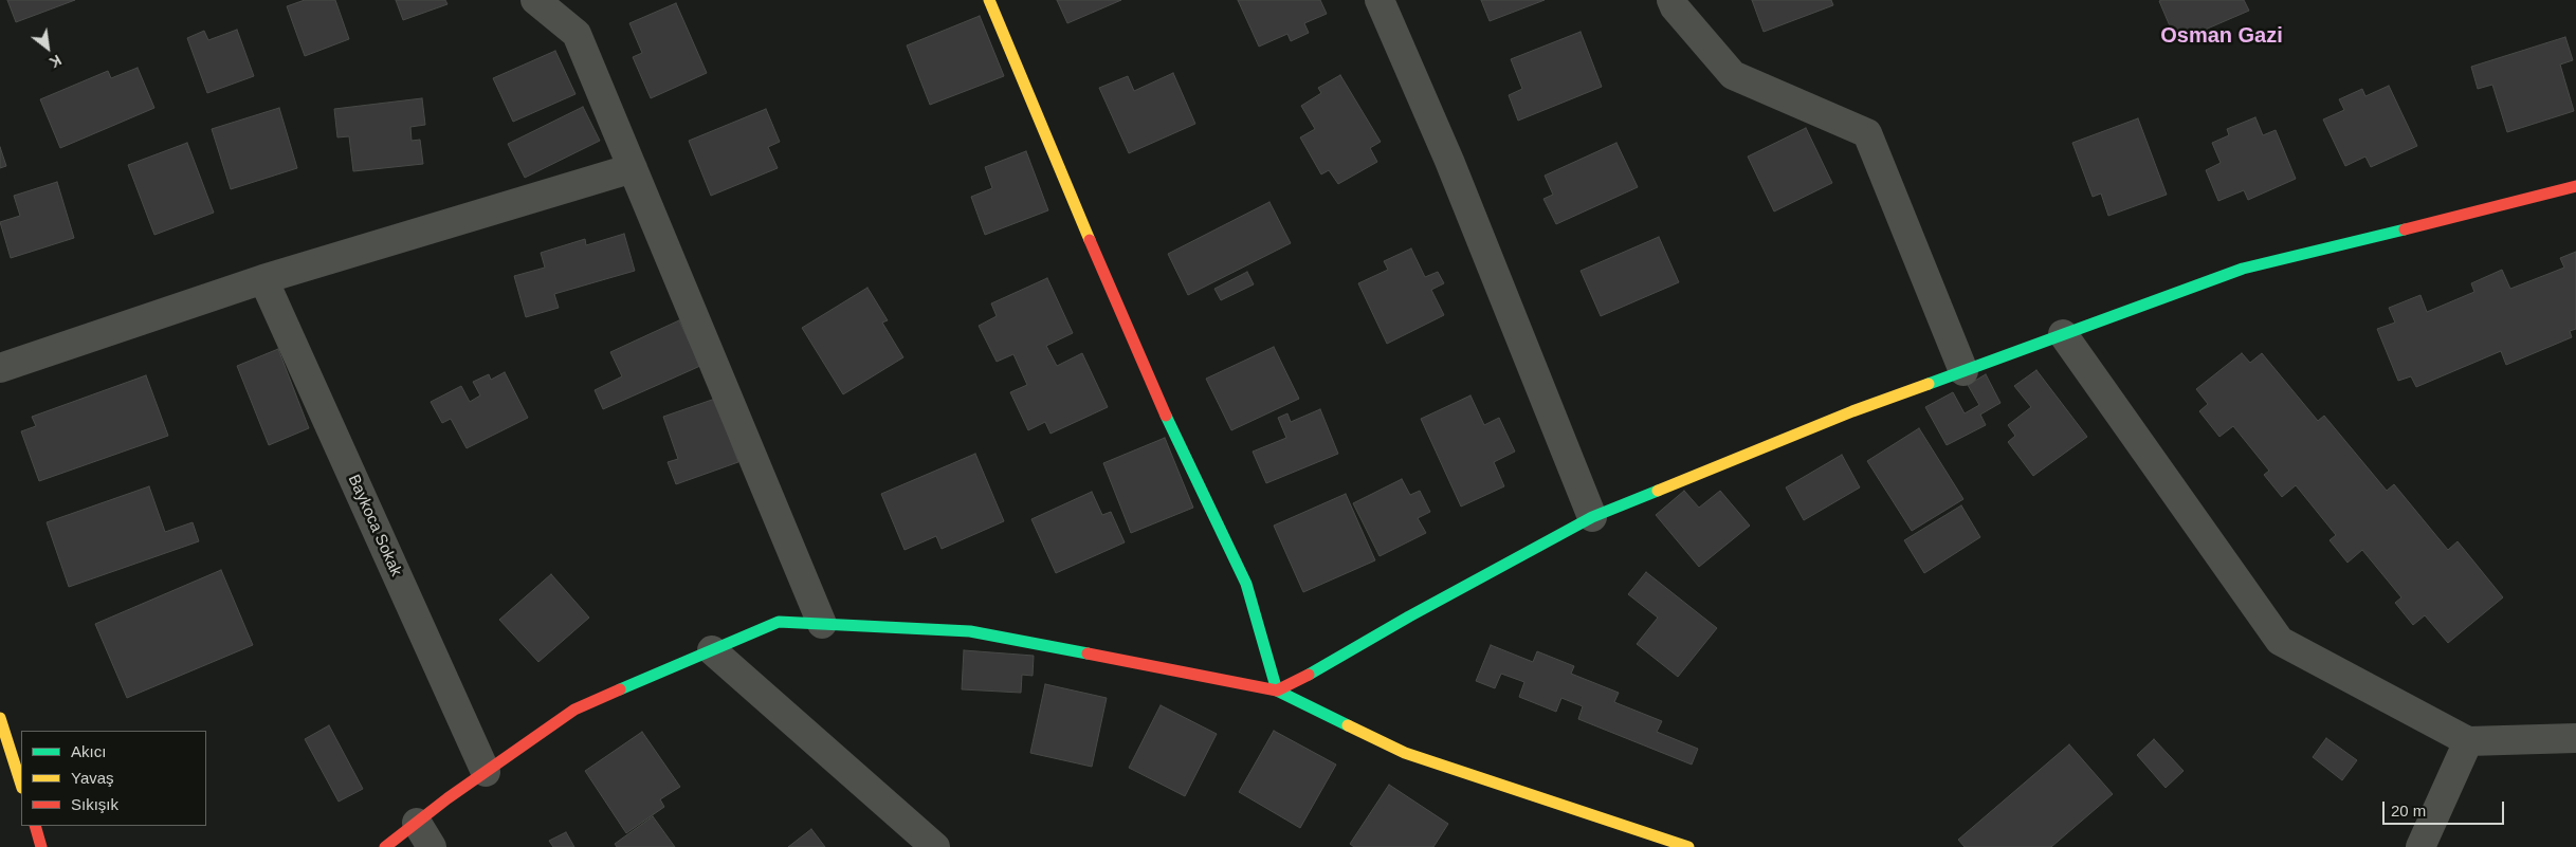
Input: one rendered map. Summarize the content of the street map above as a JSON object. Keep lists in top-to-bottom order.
{
  "streets": {
    "street": ["Baykoca Sokak"]
  },
  "districts": ["Osman Gazi"],
  "legend": ["Akıcı", "Yavaş", "Sıkışık"],
  "scale_bar": "20 m",
  "north": "bottom right"
}
